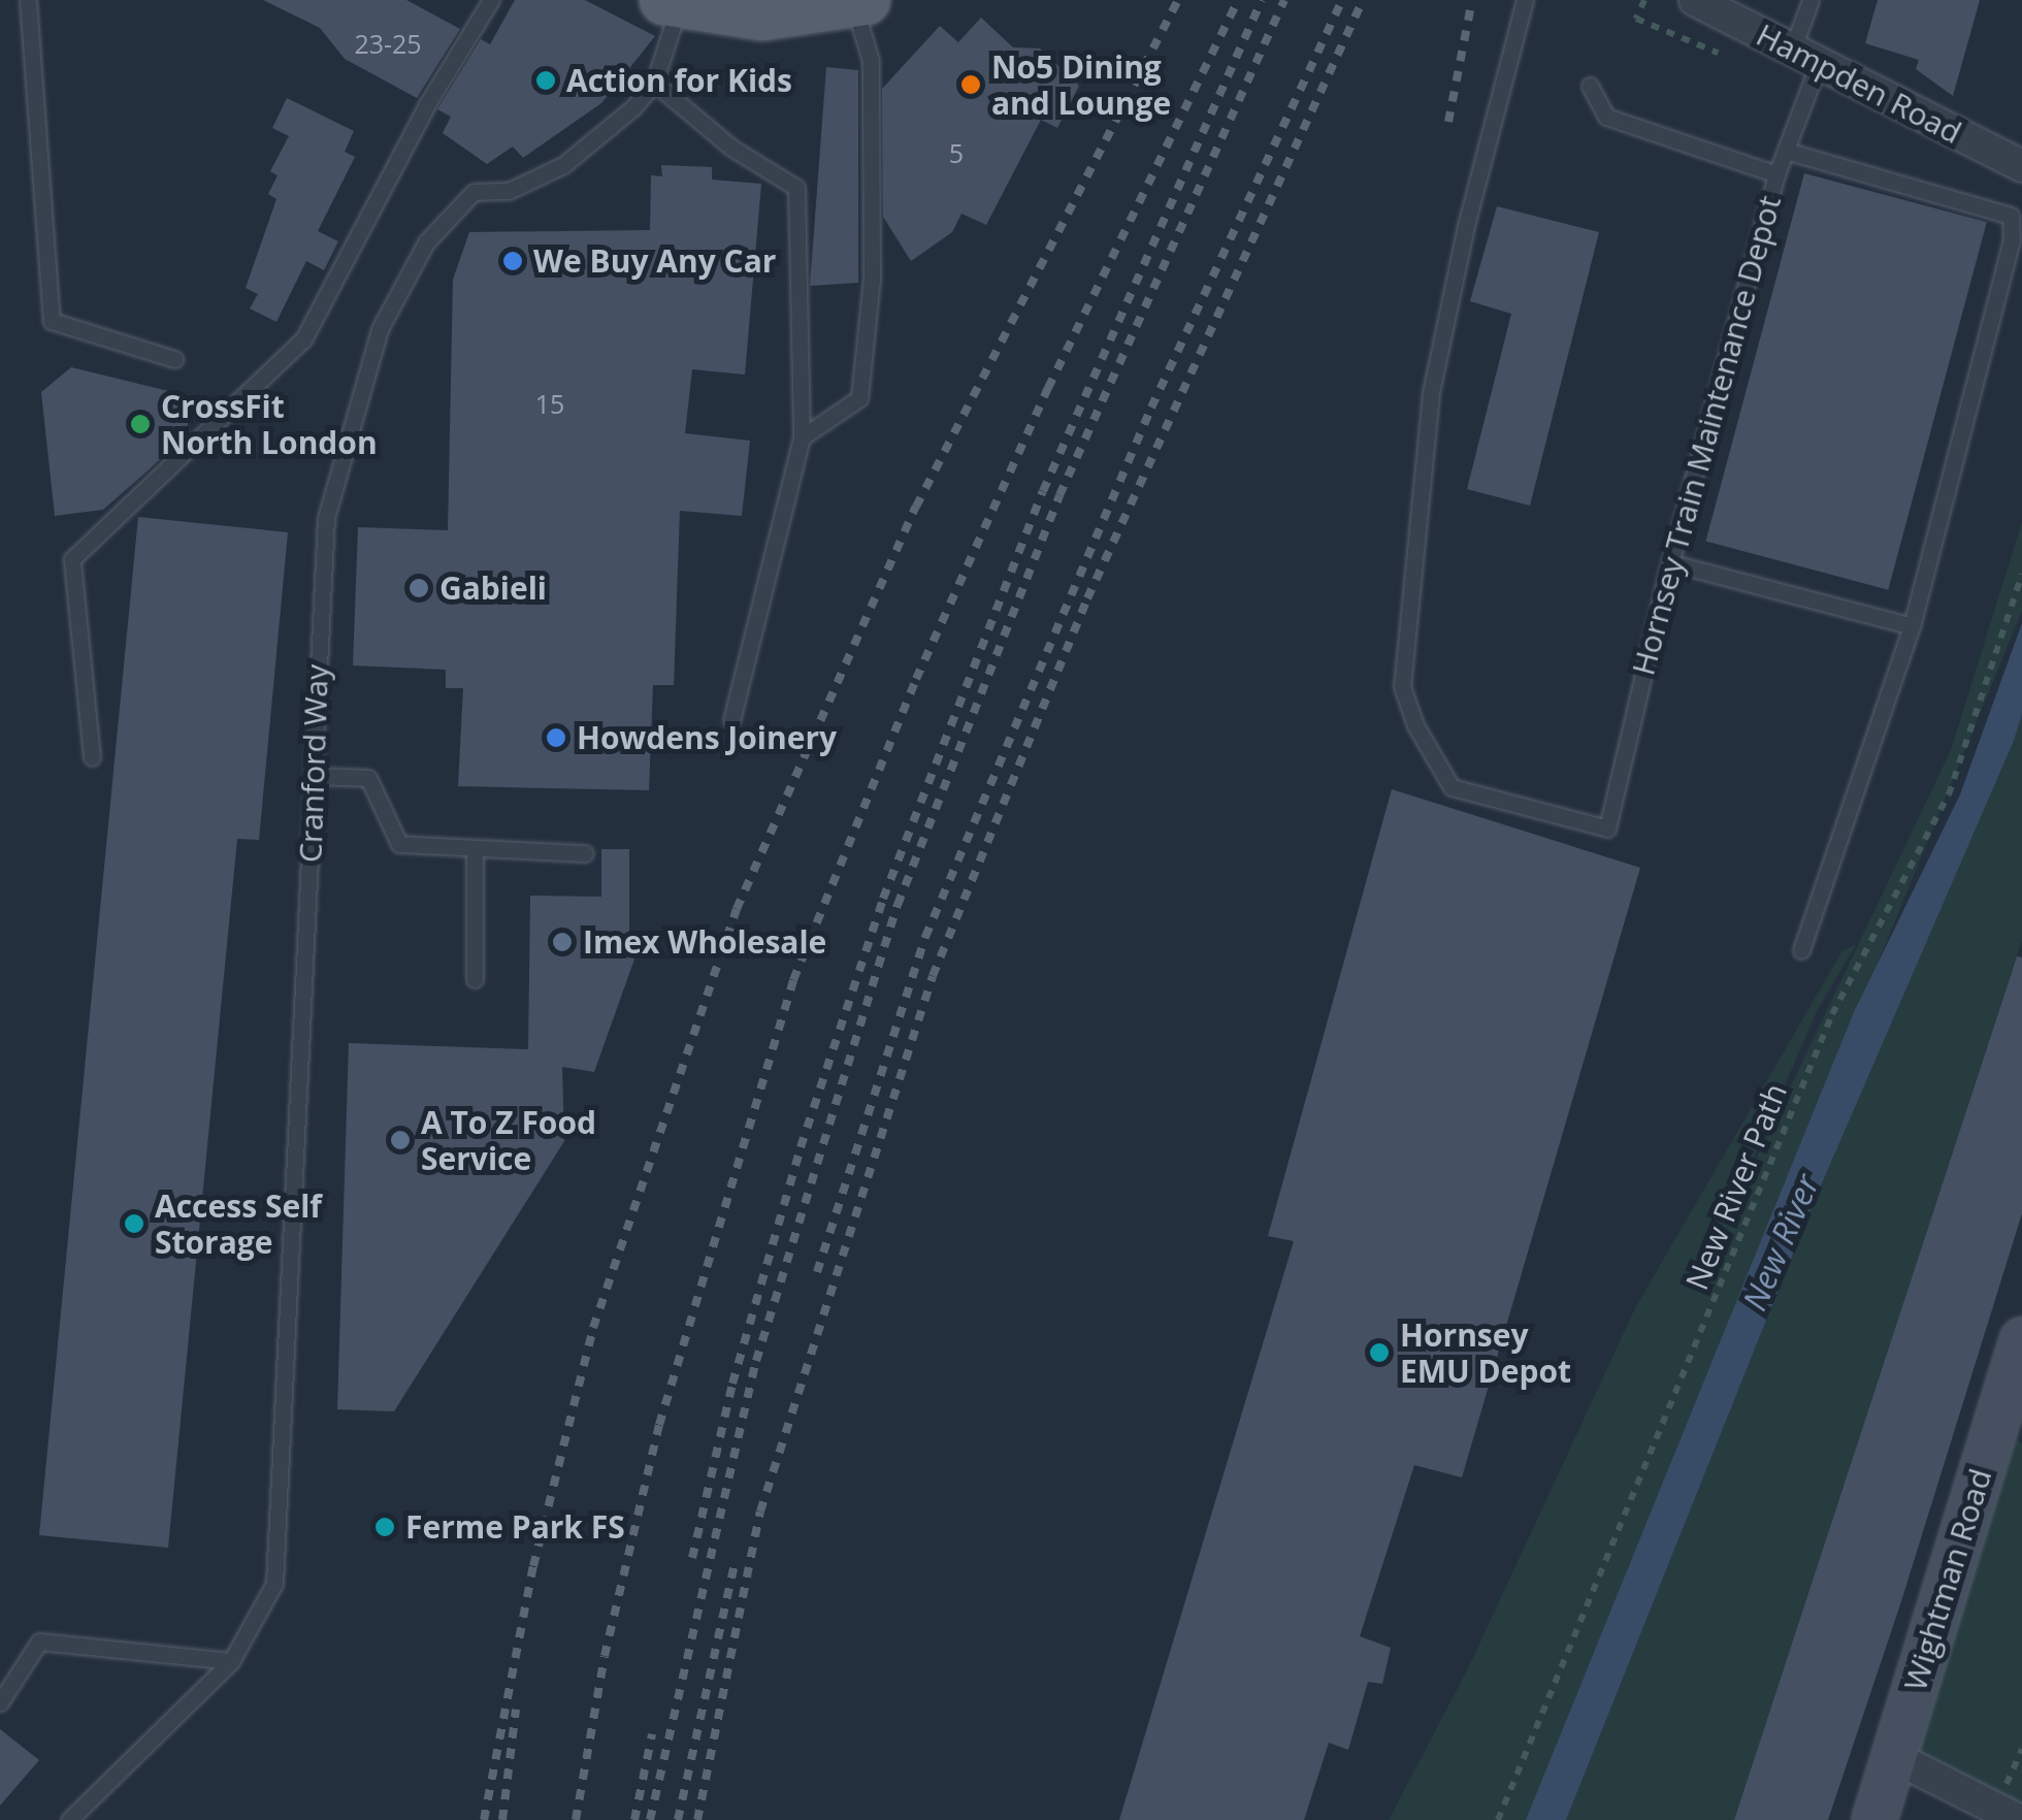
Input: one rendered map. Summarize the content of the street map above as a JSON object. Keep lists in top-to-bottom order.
{
  "streets": {
    "main road": ["Wightman Road"],
    "street": ["Hampden Road"],
    "lane": ["Hornsey Train Maintenance Depot", "Cranford Way"],
    "path": ["New River Path"]
  },
  "crossings": [
    ["Hampden Road", "Hornsey Train Maintenance Depot"]
  ],
  "water": ["New River"],
  "places": [
    "Action for Kids",
    "No5 Dining and Lounge",
    "We Buy Any Car",
    "CrossFit North London",
    "Gabieli",
    "Howdens Joinery",
    "Imex Wholesale",
    "A To Z Food Service",
    "Access Self Storage",
    "Hornsey EMU Depot",
    "Ferme Park FS"
  ],
  "house_numbers": ["23-25", "5", "15"]
}
